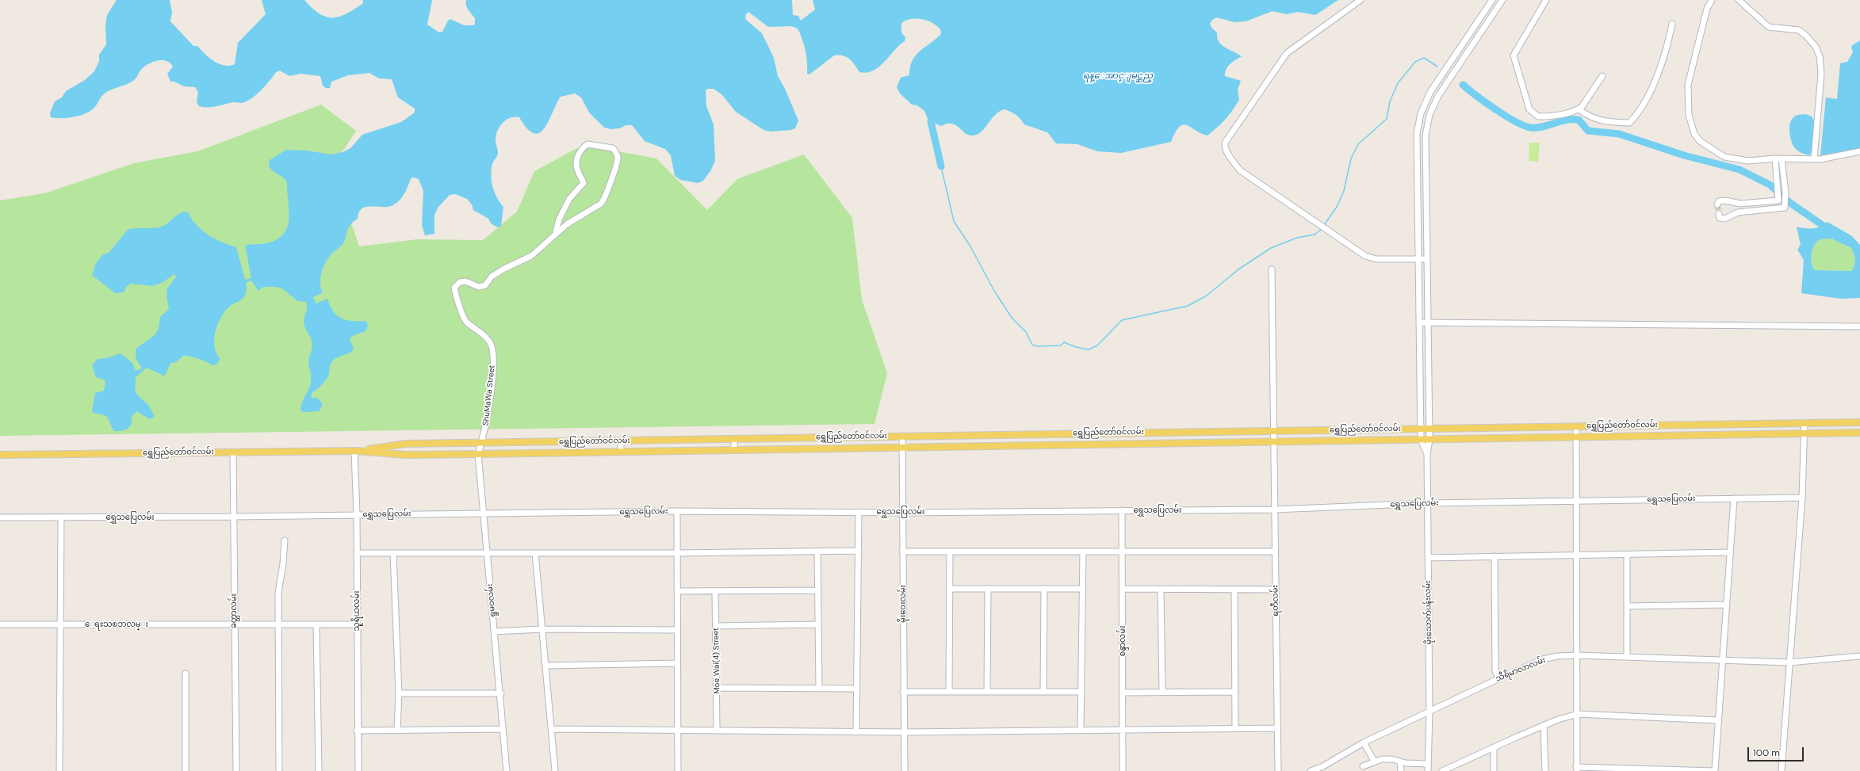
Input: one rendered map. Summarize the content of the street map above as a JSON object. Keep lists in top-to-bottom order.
{
  "streets": {
    "main road": ["ရွှေပြည်တော်ဝင်လမ်း"],
    "street": [
      "ShuMaWa Street",
      "ရွှေသပြေလမ်း",
      "ရှုမဝလမ်း",
      "ရတီလမ်း",
      "မိုးဝေးလမ်း",
      "ခတ္တာလမ်း",
      "သူရိယလမ်း",
      "မိုးသောက်ပန်းလမ်း",
      "ေရႊသစၥာလမ္း",
      "စန္ဒာလမ်း",
      "Moe Wai(4) Street",
      "သီရိမာလာလမ်း"
    ]
  },
  "crossings": [
    ["ShuMaWa Street", "ရှုမဝလမ်း"],
    ["ရွှေပြည်တော်ဝင်လမ်း", "ရှုမဝလမ်း"],
    ["ရွှေပြည်တော်ဝင်လမ်း", "ရတီလမ်း"],
    ["ရွှေပြည်တော်ဝင်လမ်း", "မိုးဝေးလမ်း"],
    ["ရွှေပြည်တော်ဝင်လမ်း", "ခတ္တာလမ်း"],
    ["ရွှေပြည်တော်ဝင်လမ်း", "သူရိယလမ်း"],
    ["ရွှေသပြေလမ်း", "ရှုမဝလမ်း"],
    ["ရွှေသပြေလမ်း", "ရတီလမ်း"],
    ["ရွှေသပြေလမ်း", "မိုးဝေးလမ်း"],
    ["ရွှေသပြေလမ်း", "ခတ္တာလမ်း"],
    ["ရွှေသပြေလမ်း", "သူရိယလမ်း"],
    ["ရွှေသပြေလမ်း", "မိုးသောက်ပန်းလမ်း"],
    ["ရွှေသပြေလမ်း", "စန္ဒာလမ်း"],
    ["ခတ္တာလမ်း", "ေရႊသစၥာလမ္း"],
    ["သူရိယလမ်း", "ေရႊသစၥာလမ္း"],
    ["မိုးသောက်ပန်းလမ်း", "သီရိမာလာလမ်း"]
  ],
  "water": ["ရန္ေအာင္ျမင္ဆည္"],
  "scale_bar": "100 m"
}
